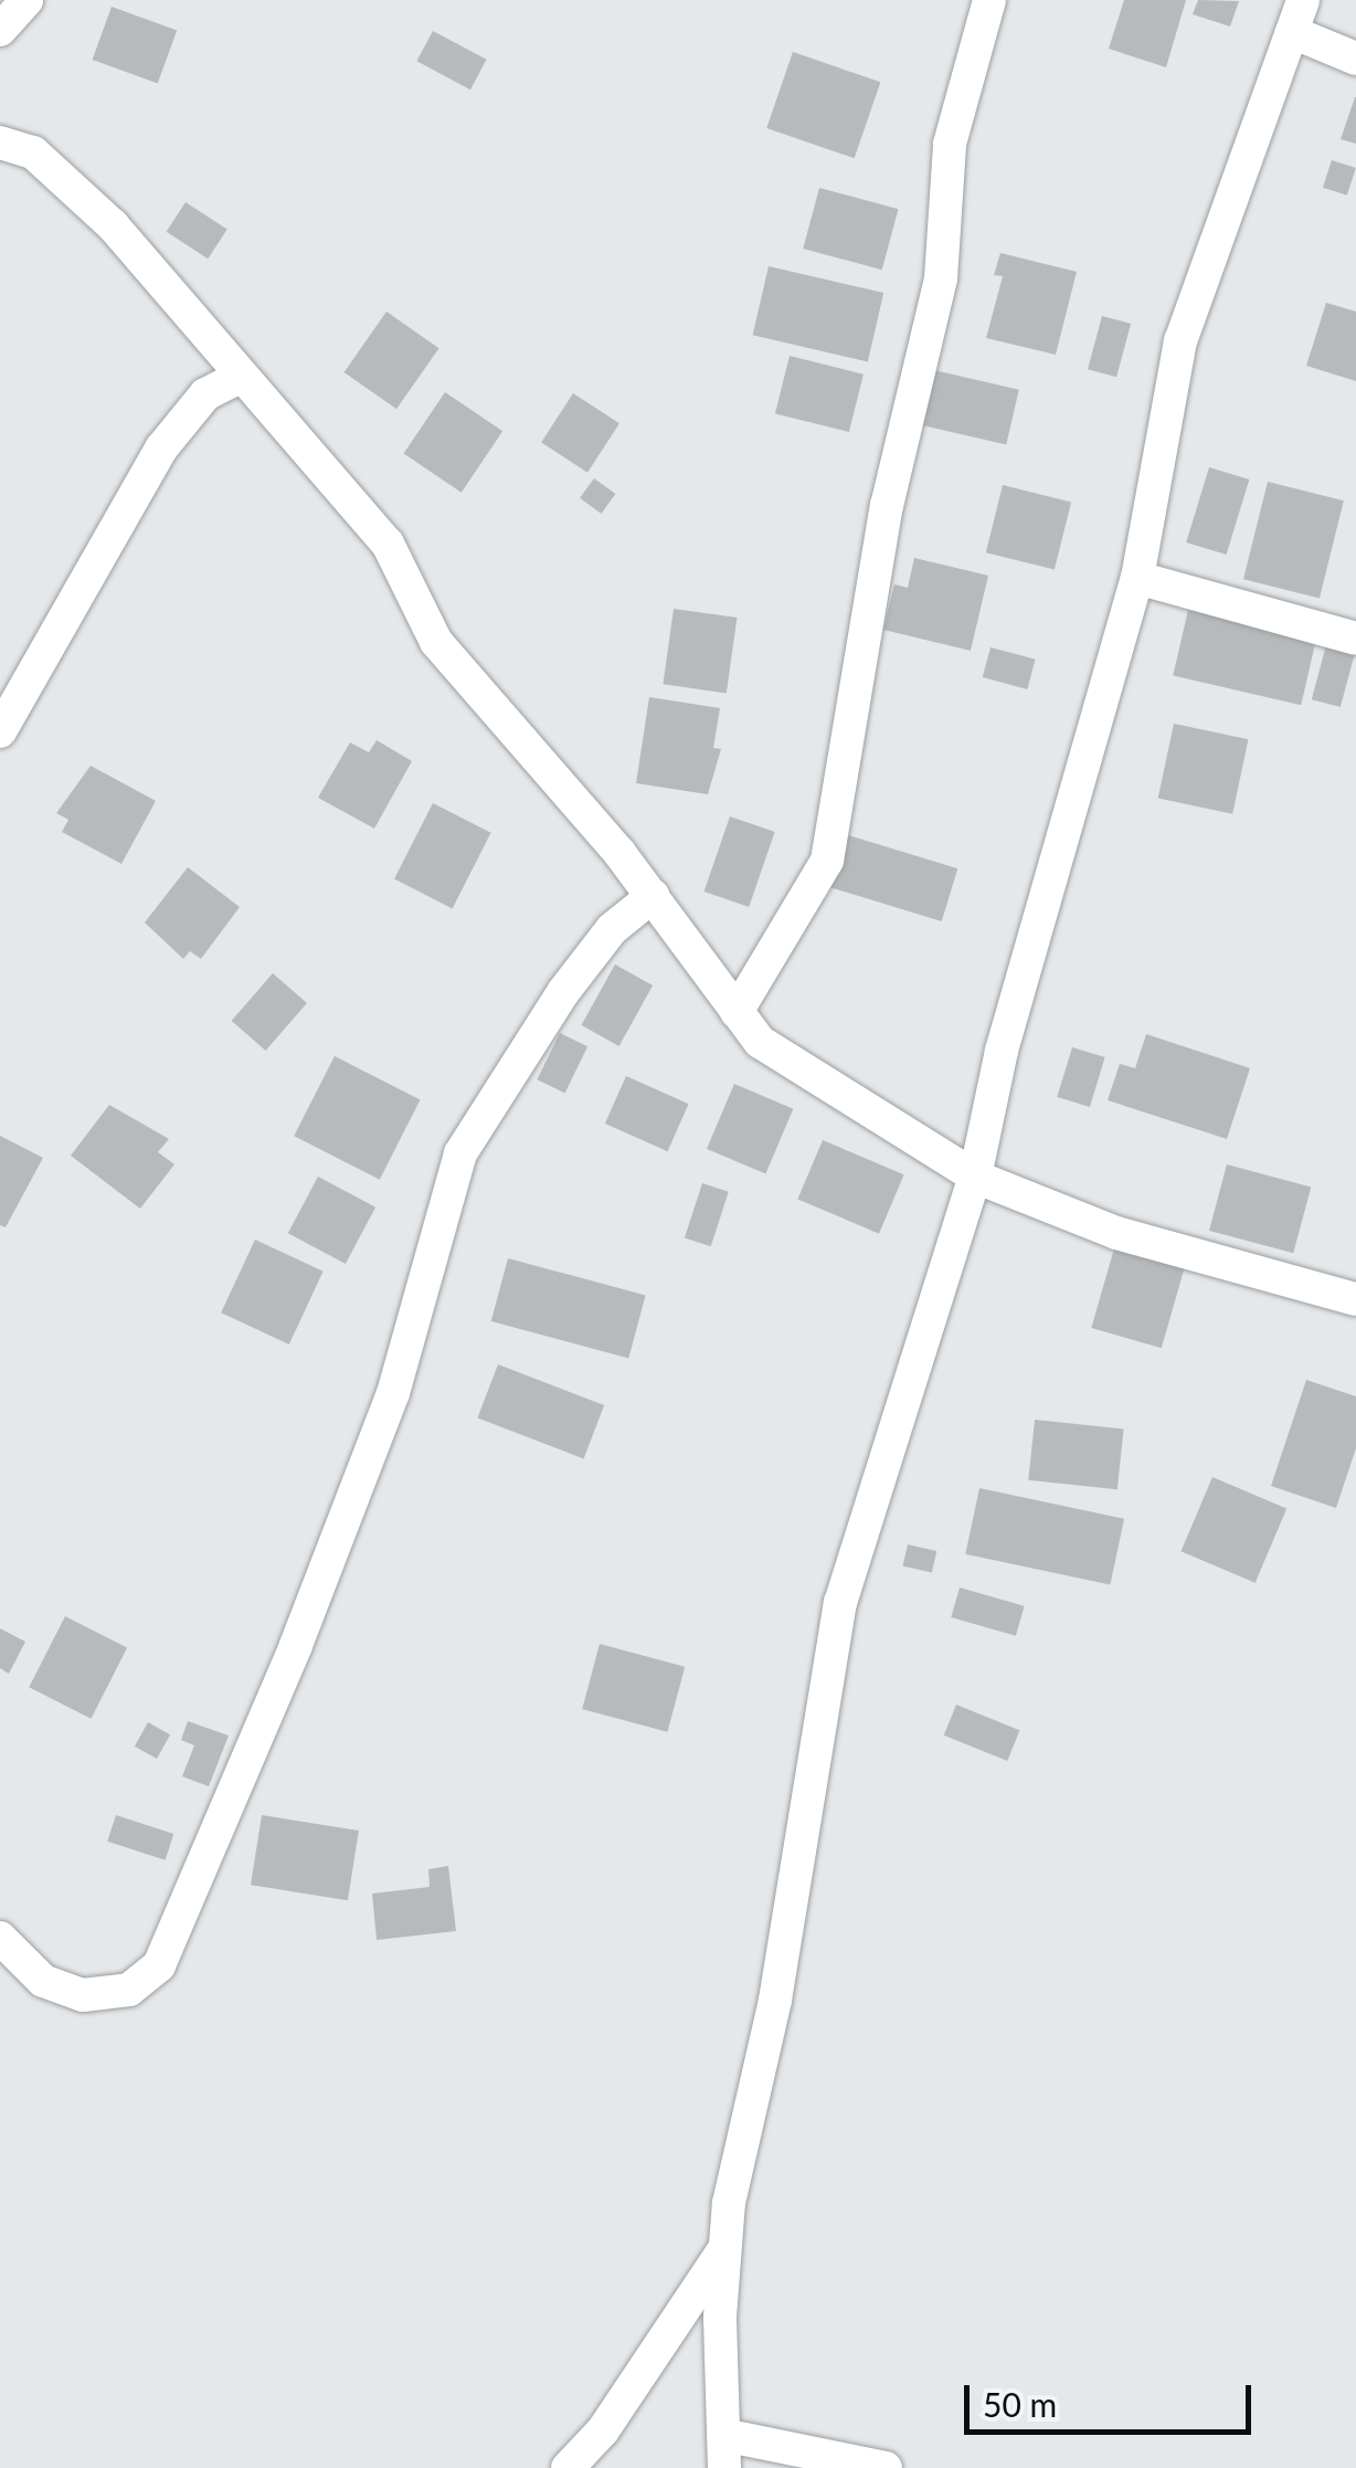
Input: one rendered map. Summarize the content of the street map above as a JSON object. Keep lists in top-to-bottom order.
{
  "scale_bar": "50 m"
}
